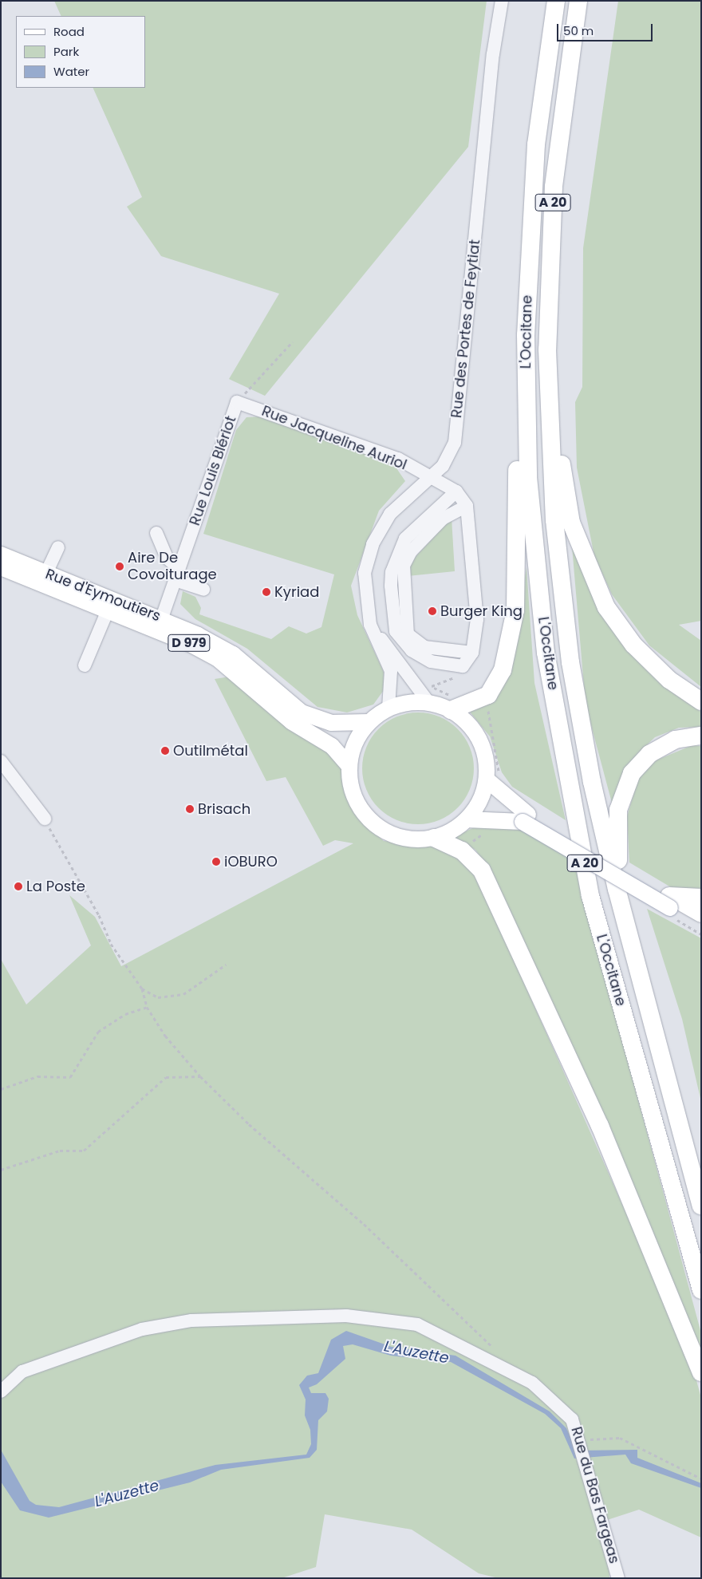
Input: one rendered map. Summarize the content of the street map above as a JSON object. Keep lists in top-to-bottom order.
{
  "streets": {
    "highway": ["A 20", "L'Occitane"],
    "main road": ["Rue d'Eymoutiers", "D 979"],
    "street": [
      "Rue des Portes de Feytiat",
      "Rue Jacqueline Auriol",
      "Rue Louis Blériot",
      "Rue du Bas Fargeas"
    ]
  },
  "crossings": [
    ["Rue des Portes de Feytiat", "Rue Jacqueline Auriol"],
    ["Rue des Portes de Feytiat", "Rue d'Eymoutiers"],
    ["Rue des Portes de Feytiat", "D 979"],
    ["Rue Jacqueline Auriol", "Rue Louis Blériot"],
    ["Rue Louis Blériot", "Rue d'Eymoutiers"],
    ["Rue d'Eymoutiers", "D 979"]
  ],
  "water": ["L'Auzette"],
  "places": [
    "Aire De Covoiturage",
    "Kyriad",
    "Burger King",
    "Outilmétal",
    "Brisach",
    "iOBURO",
    "La Poste"
  ],
  "legend": ["Road", "Park", "Water"],
  "scale_bar": "50 m"
}
